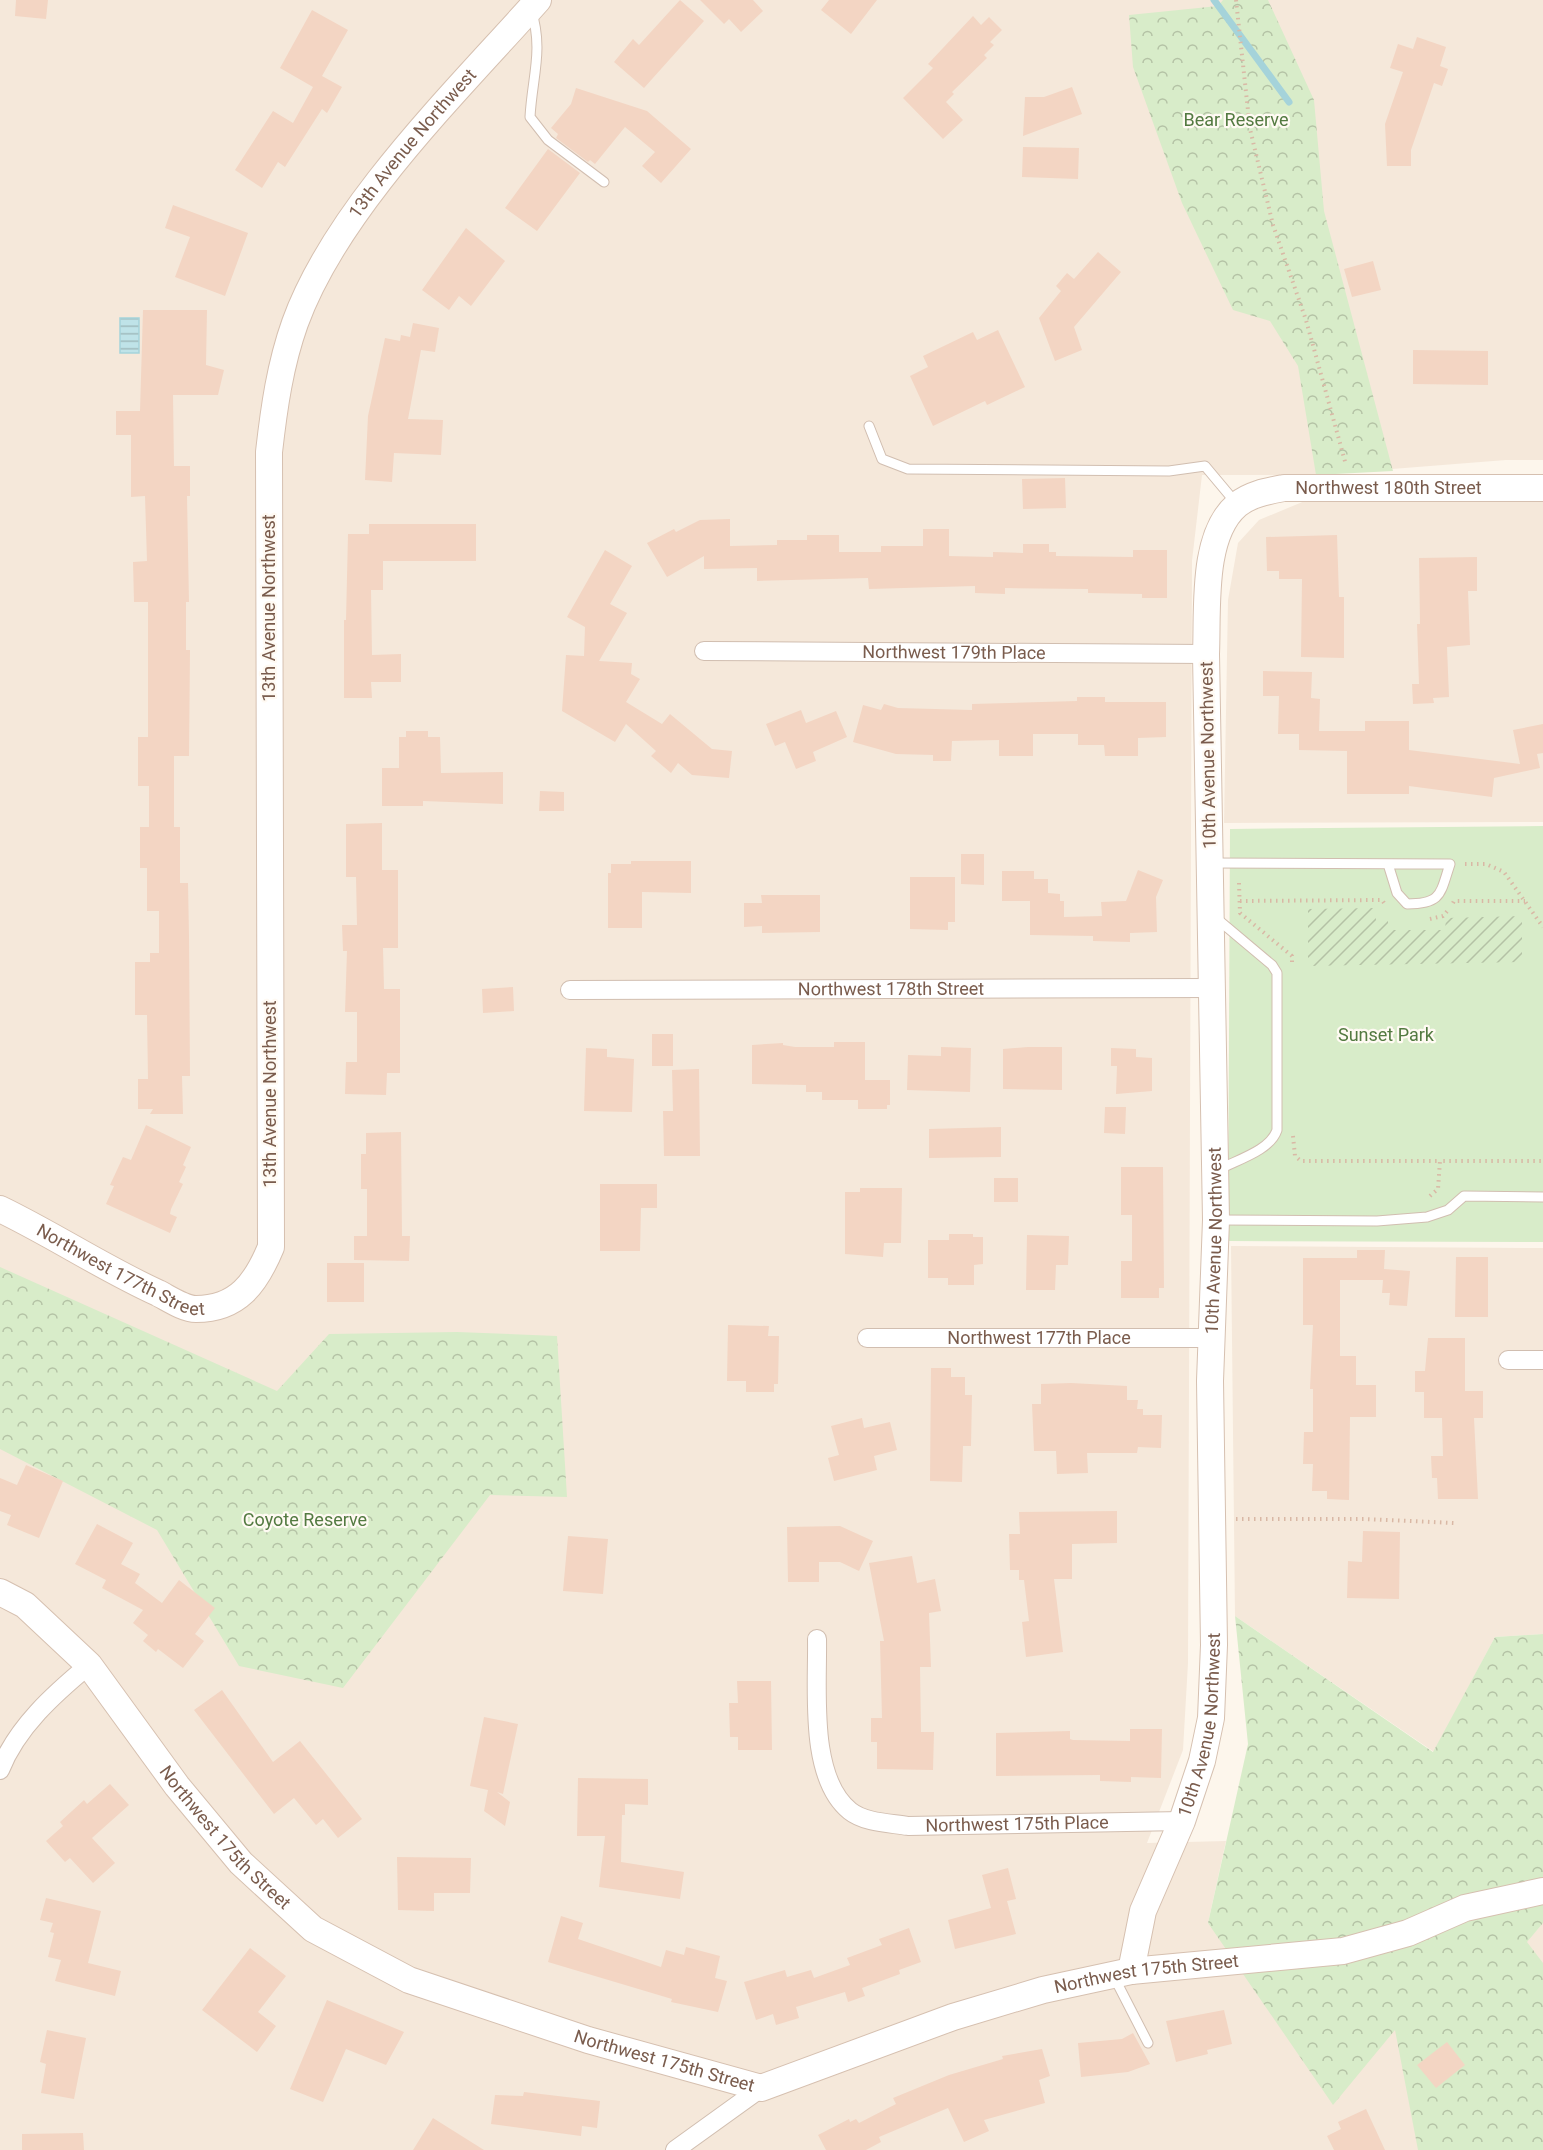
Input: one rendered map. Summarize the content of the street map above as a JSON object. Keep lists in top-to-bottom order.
{
  "streets": {
    "street": [
      "13th Avenue Northwest",
      "Northwest 180th Street",
      "Northwest 179th Place",
      "10th Avenue Northwest",
      "Northwest 178th Street",
      "Northwest 177th Street",
      "Northwest 177th Place",
      "Northwest 175th Place",
      "Northwest 175th Street"
    ]
  },
  "crossings": [
    ["13th Avenue Northwest", "Northwest 177th Street"],
    ["Northwest 180th Street", "10th Avenue Northwest"],
    ["Northwest 179th Place", "10th Avenue Northwest"],
    ["10th Avenue Northwest", "Northwest 178th Street"],
    ["10th Avenue Northwest", "Northwest 177th Place"],
    ["10th Avenue Northwest", "Northwest 175th Place"],
    ["10th Avenue Northwest", "Northwest 175th Street"]
  ],
  "parks": ["Bear Reserve", "Sunset Park", "Coyote Reserve"]
}
